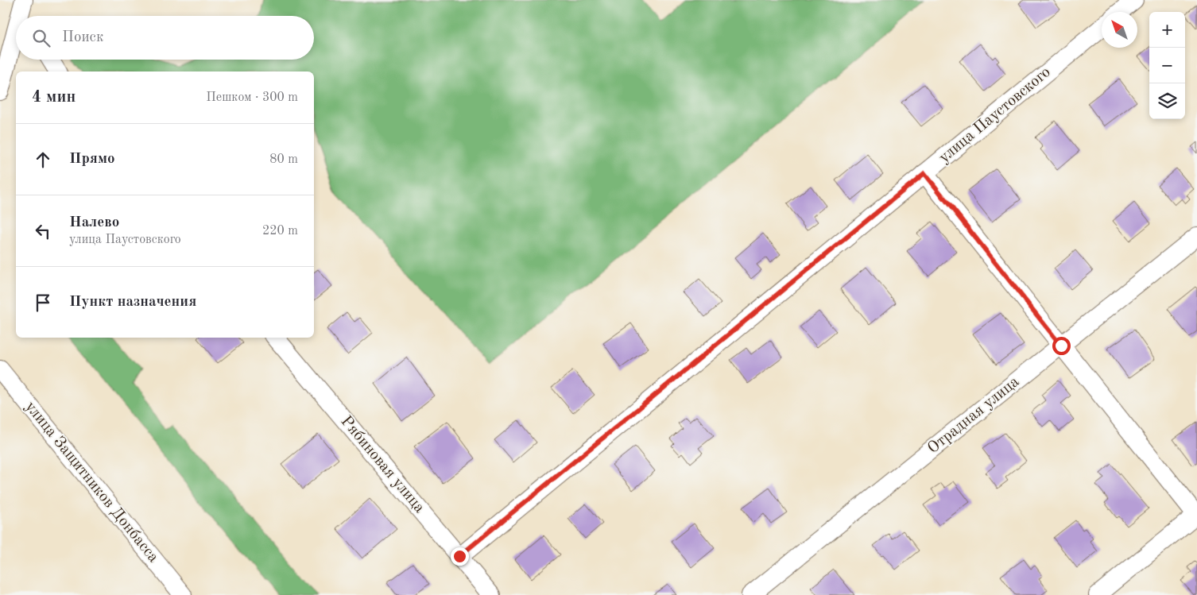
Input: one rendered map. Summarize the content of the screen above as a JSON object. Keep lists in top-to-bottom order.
{
  "streets": {
    "street": [
      "улица Паустовского",
      "Отрадная улица",
      "Рябиновая улица",
      "улица Защитников Донбасса"
    ]
  },
  "crossings": [
    ["улица Паустовского", "Рябиновая улица"]
  ],
  "north": "top left",
  "page": {
    "map_buttons": ["+", "−"],
    "search": "Поиск",
    "heading": ["4 мин", "Пешком · 300 m"],
    "list": [
      ["Прямо", "80 m"],
      ["Налево", "улица Паустовского", "220 m"],
      "Пункт назначения"
    ]
  }
}
